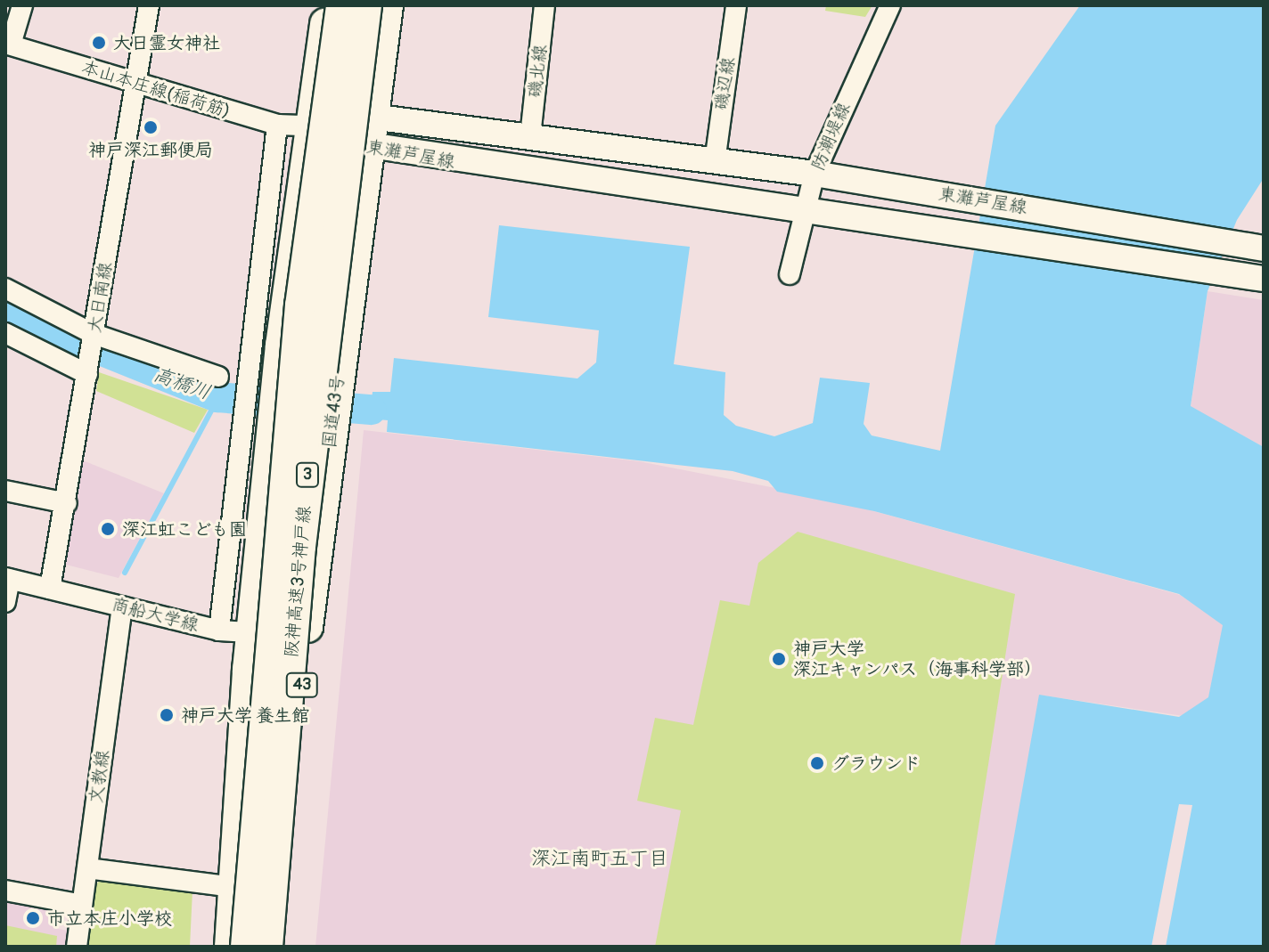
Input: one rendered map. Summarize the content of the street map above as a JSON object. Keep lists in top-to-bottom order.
{
  "streets": {
    "highway": [
      "国道43号",
      "3",
      "阪神高速3号神戸線",
      "43"
    ],
    "main road": ["東灘芦屋線"],
    "street": [
      "磯北線",
      "磯辺線",
      "本山本庄線(稲荷筋)",
      "防潮堤線",
      "大日南線",
      "商船大学線",
      "文教線"
    ]
  },
  "crossings": [
    ["磯北線", "東灘芦屋線"],
    ["磯辺線", "東灘芦屋線"],
    ["本山本庄線(稲荷筋)", "東灘芦屋線"],
    ["本山本庄線(稲荷筋)", "大日南線"],
    ["防潮堤線", "東灘芦屋線"],
    ["東灘芦屋線", "国道43号"],
    ["大日南線", "商船大学線"],
    ["国道43号", "商船大学線"],
    ["商船大学線", "文教線"]
  ],
  "districts": ["深江南町五丁目"],
  "water": ["高橋川"],
  "places": [
    "大日霊女神社",
    "神戸深江郵便局",
    "深江虹こども園",
    "神戸大学 深江キャンパス（海事科学部）",
    "神戸大学 養生館",
    "グラウンド",
    "市立本庄小学校"
  ]
}
